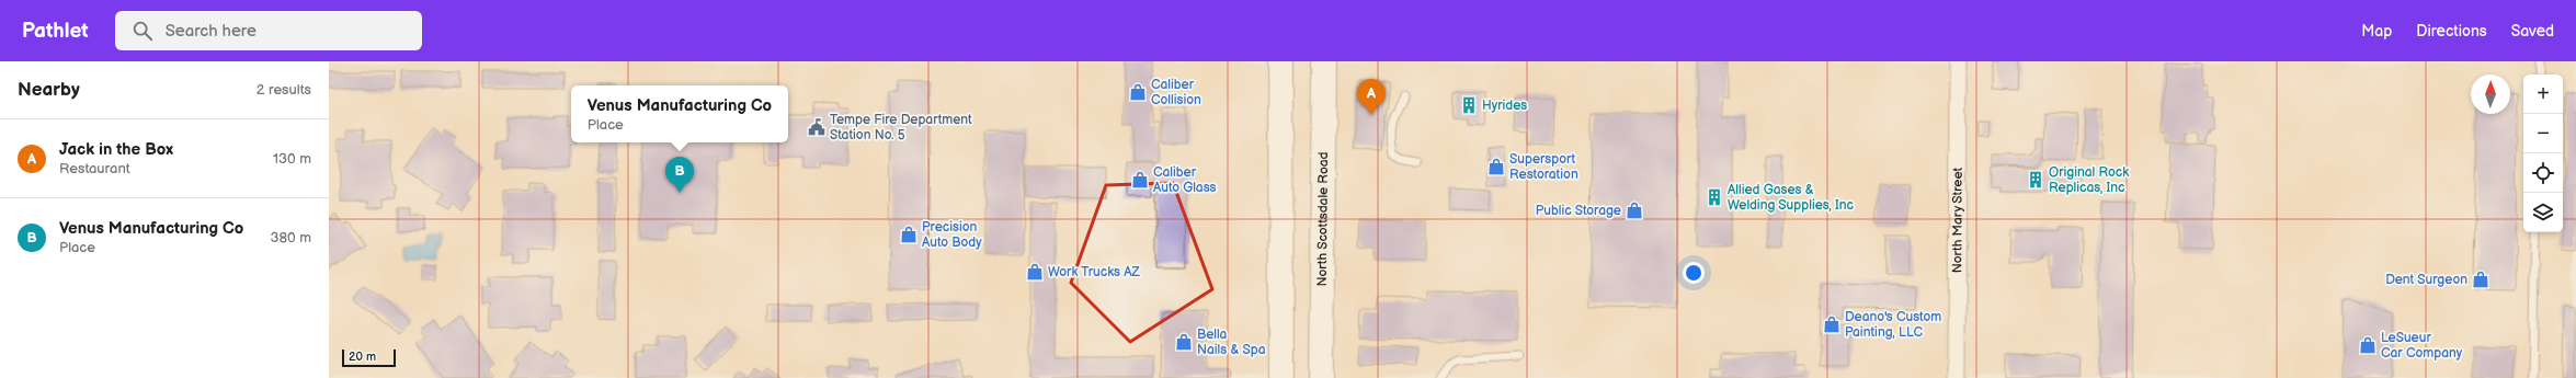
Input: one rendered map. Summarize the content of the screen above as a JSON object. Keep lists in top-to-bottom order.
{
  "streets": {
    "main road": ["North Scottsdale Road"],
    "street": ["North Mary Street"]
  },
  "places": {
    "shop": [
      "Caliber Collision",
      "Supersport Restoration",
      "Caliber Auto Glass",
      "Public Storage",
      "Precision Auto Body",
      "Work Trucks AZ",
      "Dent Surgeon",
      "Deano's Custom Painting, LLC",
      "Bella Nails & Spa",
      "LeSueur Car Company"
    ],
    "building": ["Hyrides", "Original Rock Replicas, Inc", "Allied Gases & Welding Supplies, Inc"],
    "public building": ["Tempe Fire Department Station No. 5"]
  },
  "scale_bar": "20 m",
  "north": "top",
  "page": {
    "header": "Pathlet",
    "search": "Search here",
    "nav": ["Map", "Directions", "Saved"],
    "heading": ["Nearby", "2 results"],
    "map_buttons": ["+", "−"],
    "pins": ["A", "B"],
    "popup": ["Venus Manufacturing Co", "Place"],
    "list": [
      {
        "mark": "A",
        "name": "Jack in the Box",
        "note": "Restaurant",
        "value": "130 m"
      },
      {
        "mark": "B",
        "name": "Venus Manufacturing Co",
        "note": "Place",
        "value": "380 m"
      }
    ],
    "scale": "20 m"
  }
}
